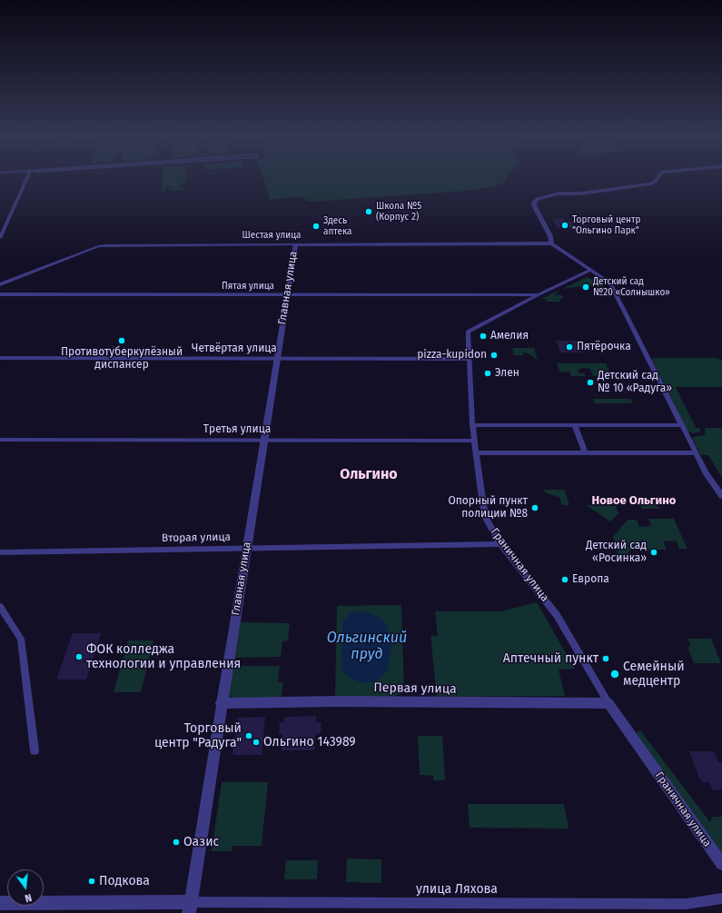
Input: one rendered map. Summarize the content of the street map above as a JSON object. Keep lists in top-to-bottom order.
{
  "streets": {
    "street": [
      "Шестая улица",
      "Пятая улица",
      "Главная улица",
      "Четвёртая улица",
      "Третья улица",
      "Вторая улица",
      "Граничная улица",
      "Первая улица",
      "улица Ляхова"
    ]
  },
  "crossings": [
    ["Шестая улица", "Главная улица"],
    ["Пятая улица", "Главная улица"],
    ["Пятая улица", "Граничная улица"],
    ["Главная улица", "Четвёртая улица"],
    ["Главная улица", "Третья улица"],
    ["Главная улица", "Вторая улица"],
    ["Главная улица", "Первая улица"],
    ["Главная улица", "улица Ляхова"],
    ["Четвёртая улица", "Граничная улица"],
    ["Третья улица", "Граничная улица"],
    ["Вторая улица", "Граничная улица"],
    ["Граничная улица", "Первая улица"]
  ],
  "districts": ["Ольгино", "Новое Ольгино"],
  "water": ["Ольгинский пруд"],
  "places": [
    "Школа №5 (Корпус 2)",
    "Торговый центр \"Ольгино Парк\"",
    "Здесь аптека",
    "Детский сад №20 «Солнышко»",
    "Амелия",
    "Противотуберкулёзный диспансер",
    "Пятёрочка",
    "pizza-kupidon",
    "Элен",
    "Детский сад № 10 «Радуга»",
    "Опорный пункт полиции №8",
    "Детский сад «Росинка»",
    "Европа",
    "ФОК колледжа технологии и управления",
    "Аптечный пункт",
    "Семейный медцентр",
    "Торговый центр \"Радуга\"",
    "Ольгино 143989",
    "Оазис",
    "Подкова"
  ],
  "north": "bottom"
}
